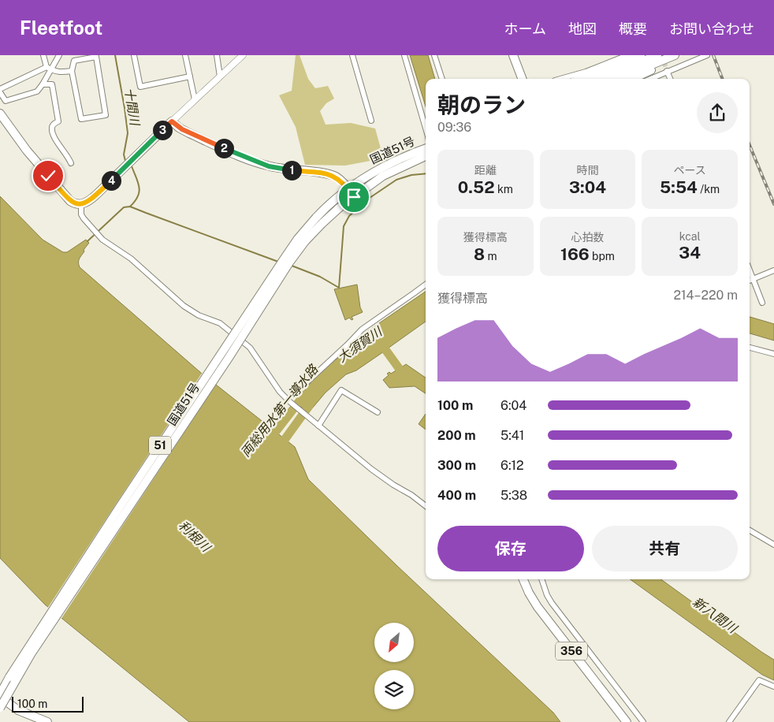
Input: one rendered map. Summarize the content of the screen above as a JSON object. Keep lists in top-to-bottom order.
{
  "streets": {
    "main road": ["国道51号", "51", "356"]
  },
  "water": [
    "十間川",
    "大須賀川",
    "両総用水第一導水路",
    "利根川",
    "新八間川"
  ],
  "scale_bar": "100 m",
  "north": "bottom left",
  "page": {
    "header": "Fleetfoot",
    "nav": [
      "ホーム",
      "地図",
      "概要",
      "お問い合わせ"
    ],
    "heading": ["朝のラン", "09:36"],
    "pins": [
      "3",
      "2",
      "1",
      "4"
    ],
    "stats": [
      ["距離", "0.52 km"],
      ["時間", "3:04"],
      ["ペース", "5:54 /km"],
      ["獲得標高", "8 m"],
      ["心拍数", "166 bpm"],
      ["kcal", "34"]
    ],
    "chart": ["獲得標高", "214–220 m"],
    "list": [
      {
        "name": "100 m",
        "note": "6:04"
      },
      {
        "name": "200 m",
        "note": "5:41"
      },
      {
        "name": "300 m",
        "note": "6:12"
      },
      {
        "name": "400 m",
        "note": "5:38"
      }
    ],
    "buttons": ["保存", "共有"],
    "scale": "100 m"
  }
}
